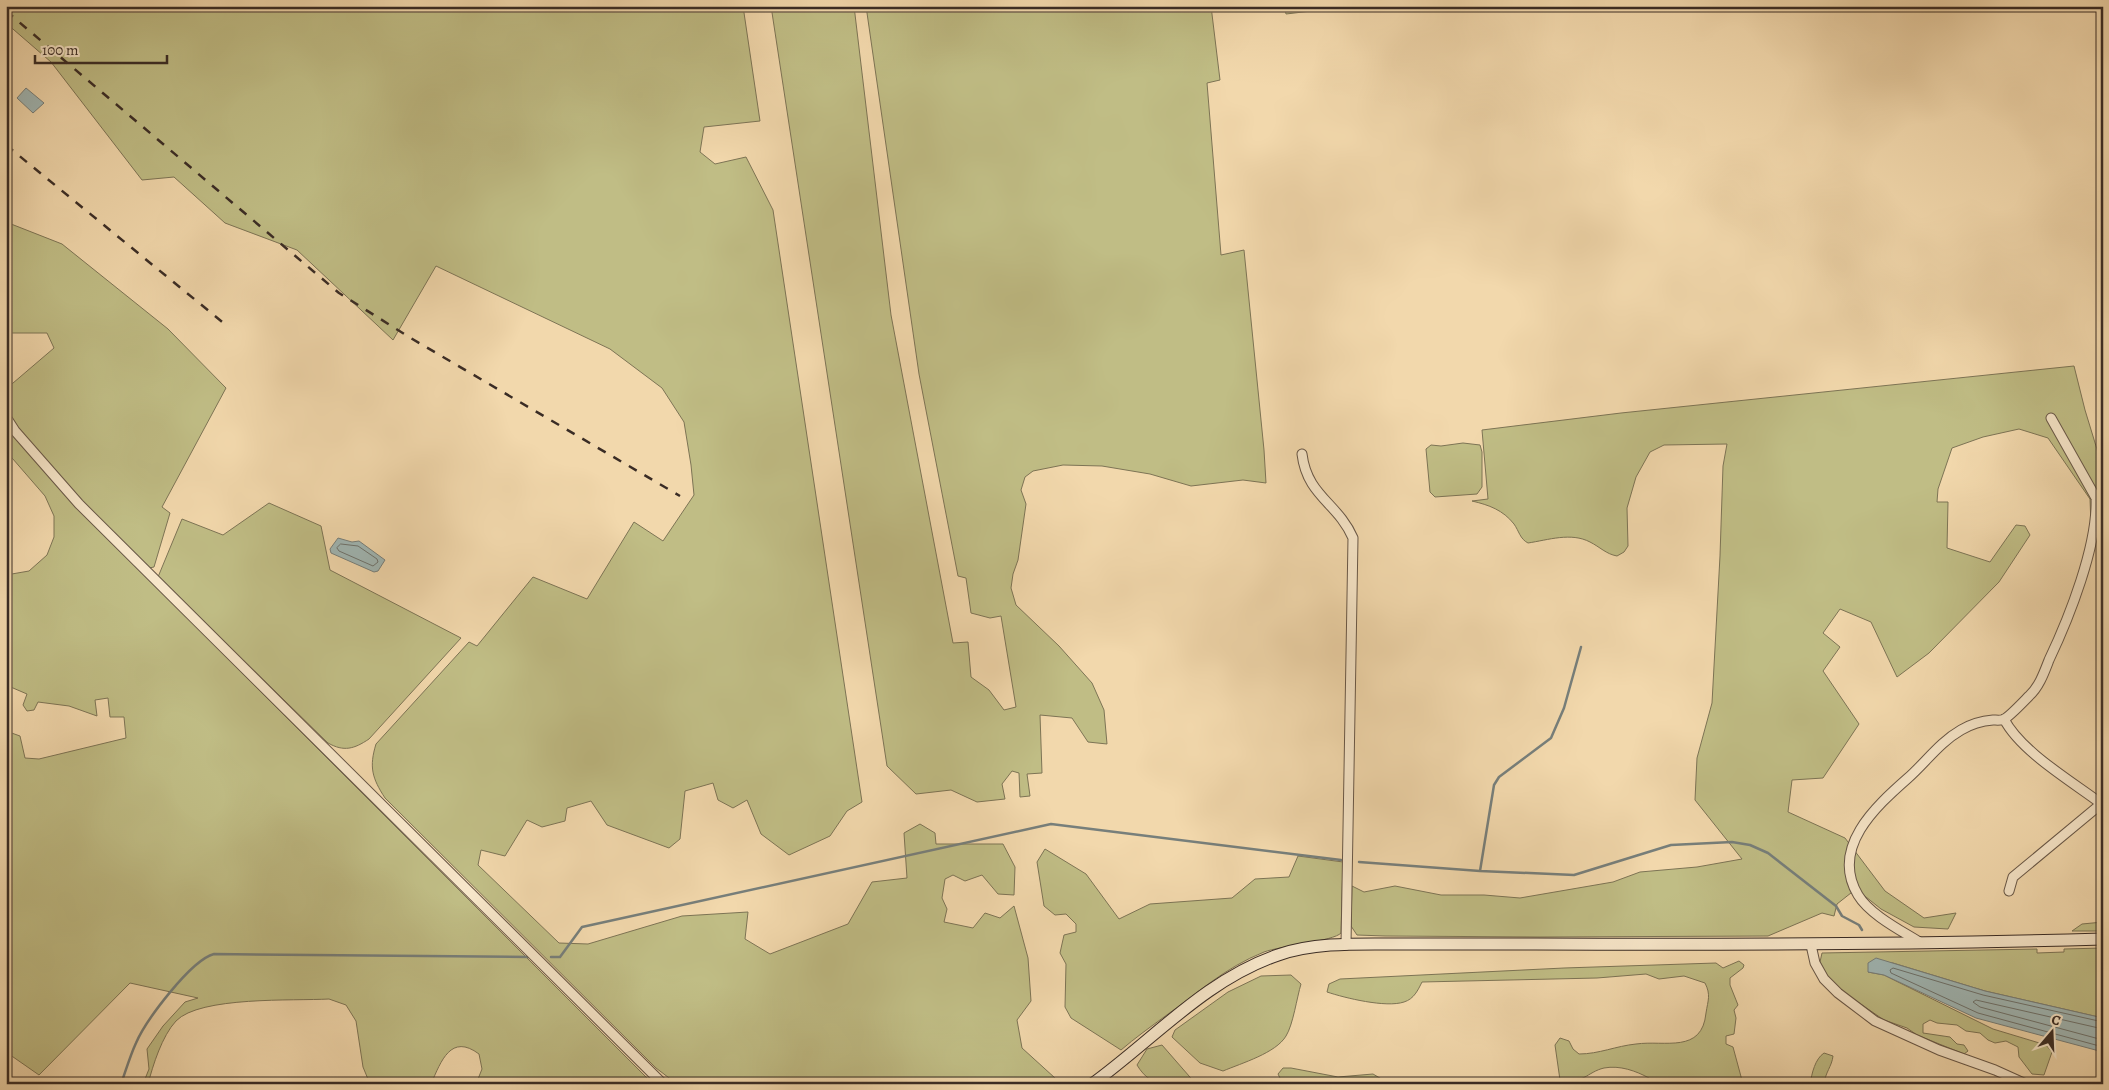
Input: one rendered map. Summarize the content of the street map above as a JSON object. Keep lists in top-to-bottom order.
{
  "scale_bar": "100 m",
  "north": "top"
}
